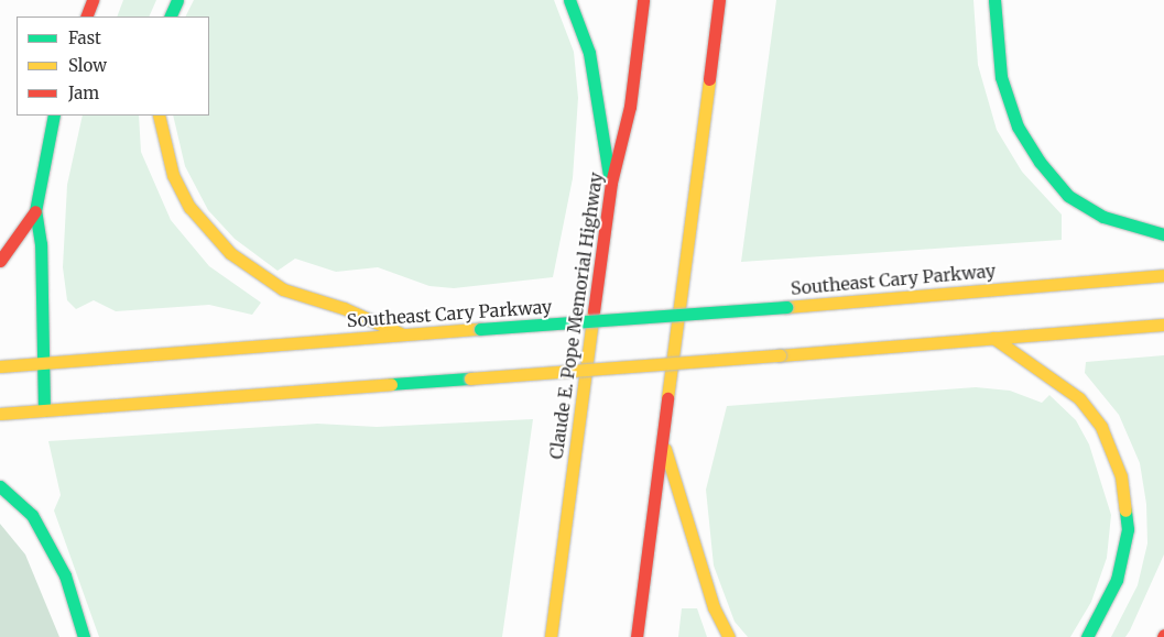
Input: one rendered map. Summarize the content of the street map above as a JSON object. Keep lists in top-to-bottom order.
{
  "streets": {
    "main road": ["Southeast Cary Parkway", "Claude E. Pope Memorial Highway"]
  },
  "legend": ["Fast", "Slow", "Jam"]
}
